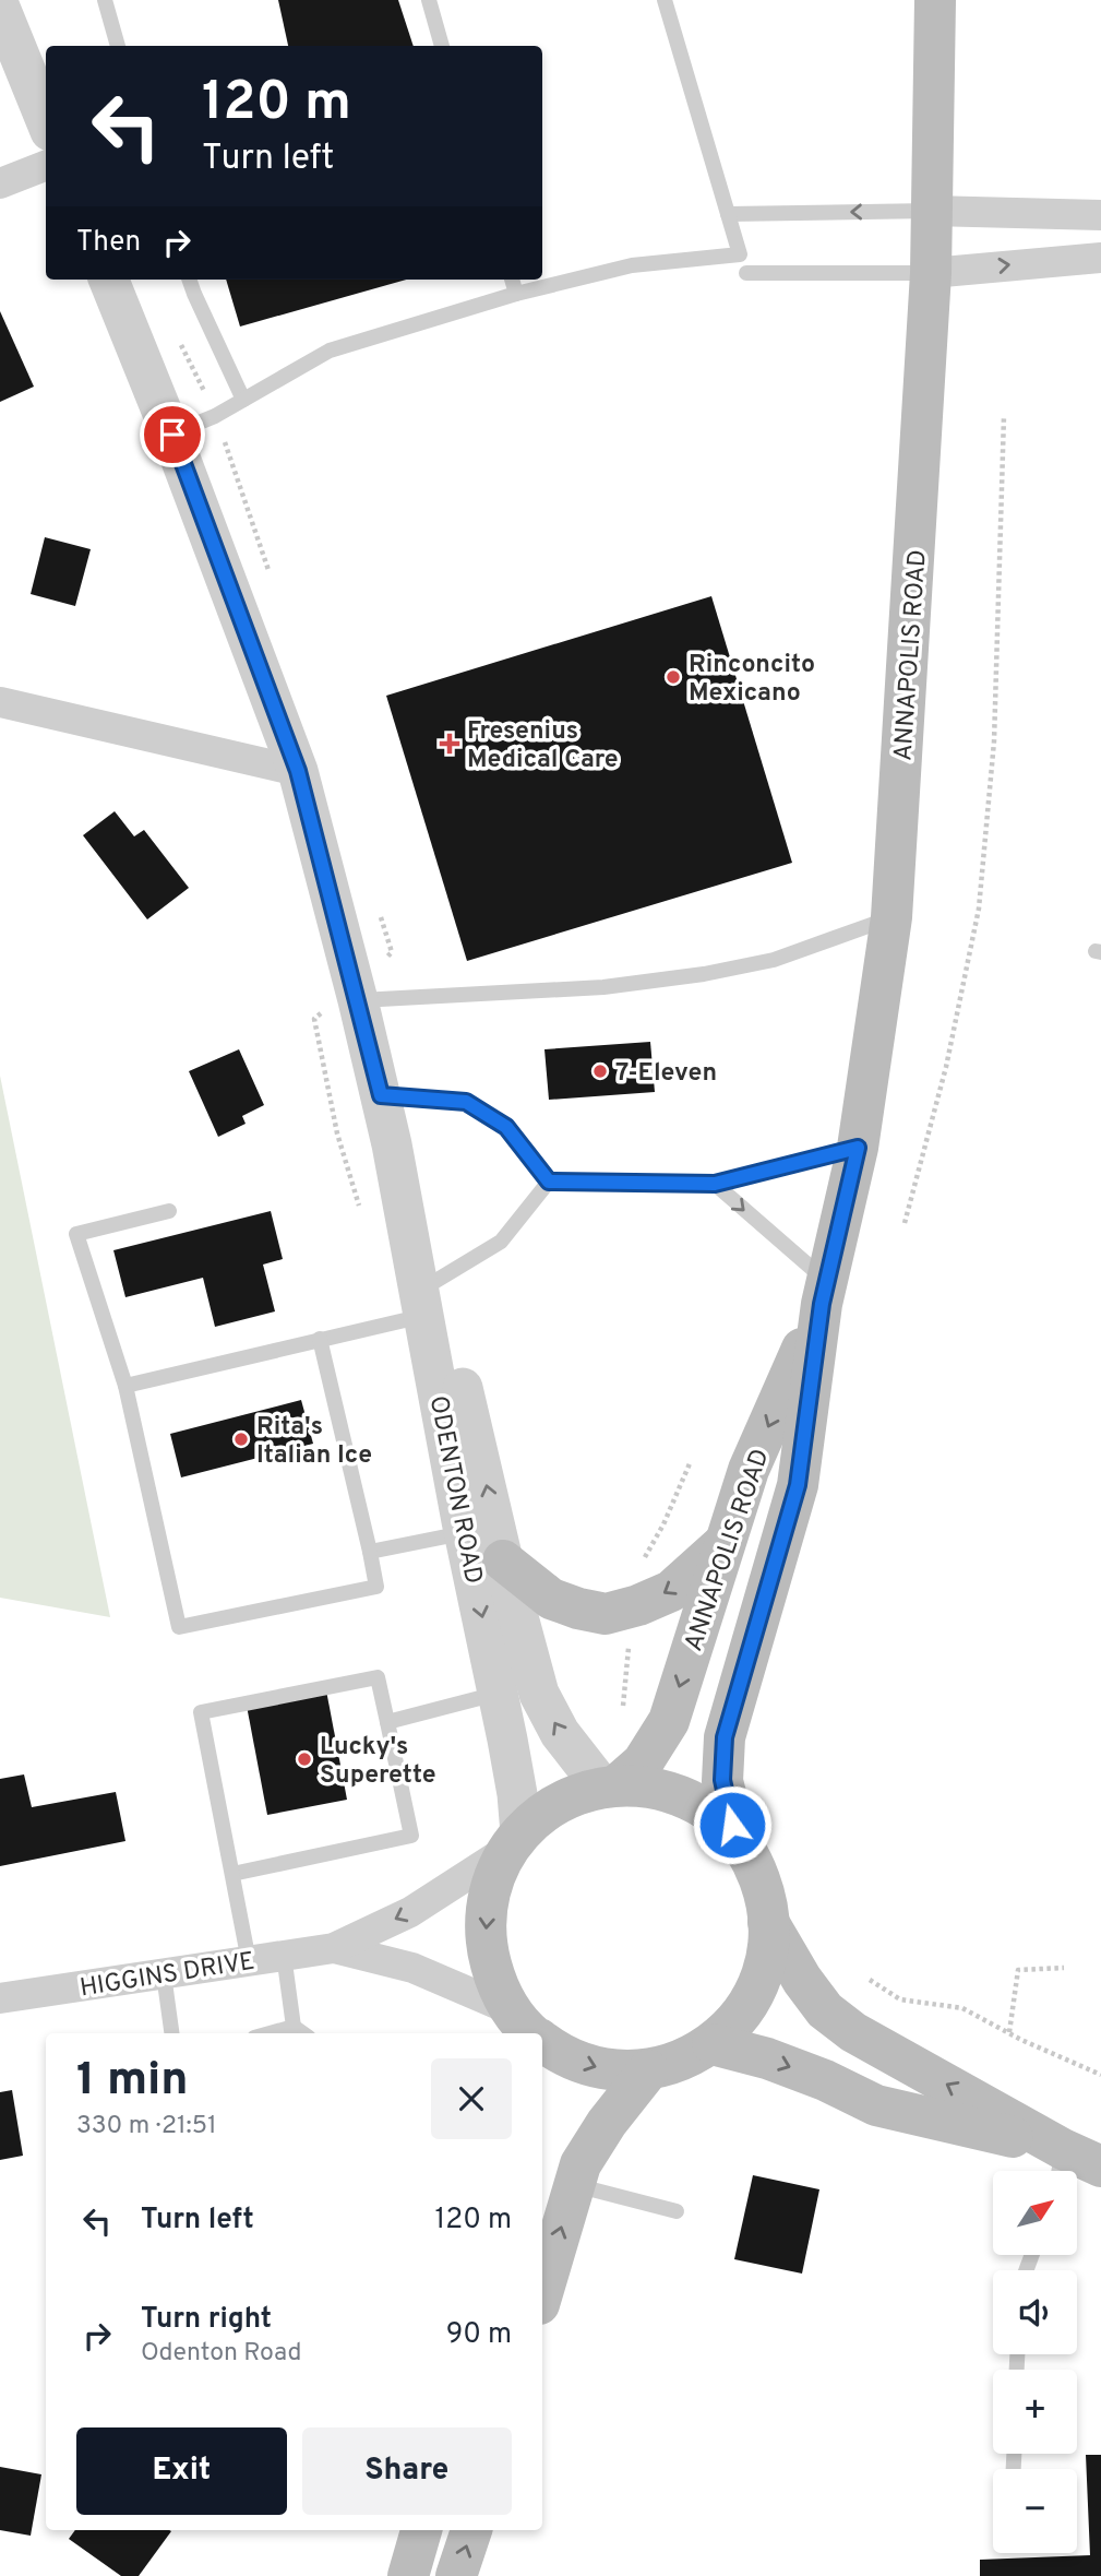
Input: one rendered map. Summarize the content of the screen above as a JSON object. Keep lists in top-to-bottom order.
{
  "streets": {
    "main road": ["ANNAPOLIS ROAD"],
    "street": ["ODENTON ROAD", "HIGGINS DRIVE"]
  },
  "crossings": [
    ["ANNAPOLIS ROAD", "ODENTON ROAD"],
    ["ODENTON ROAD", "HIGGINS DRIVE"]
  ],
  "places": {
    "other": [
      "Rinconcito Mexicano",
      "7-Eleven",
      "Rita's Italian Ice",
      "Lucky's Superette"
    ],
    "health": ["Fresenius Medical Care"]
  },
  "north": "top right",
  "page": {
    "turn": ["120 m", "Turn left"],
    "then": "Then",
    "heading": ["1 min", "330 m · 21:51"],
    "list": [
      {
        "name": "Turn left",
        "value": "120 m"
      },
      {
        "name": "Turn right",
        "note": "Odenton Road",
        "value": "90 m"
      }
    ],
    "map_buttons": ["+", "−"],
    "buttons": ["Exit", "Share"]
  }
}
